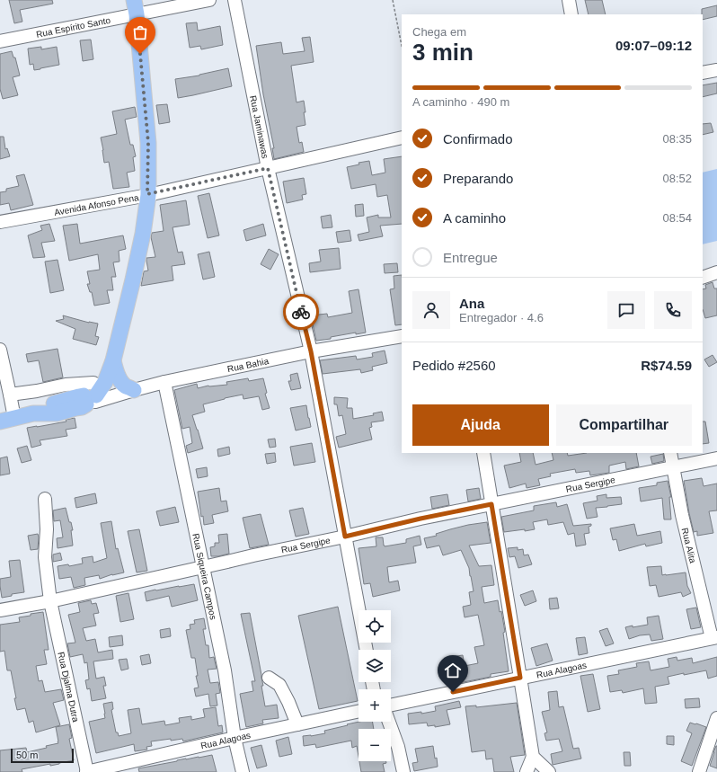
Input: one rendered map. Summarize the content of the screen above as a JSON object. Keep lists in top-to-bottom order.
{
  "streets": {
    "street": [
      "Rua Espírito Santo",
      "Rua Jaminawas",
      "Avenida Afonso Pena",
      "Rua Bahia",
      "Rua Sergipe",
      "Rua Alita",
      "Rua Siqueira Campos",
      "Rua Alagoas",
      "Rua Djalma Dutra"
    ]
  },
  "crossings": [
    ["Rua Jaminawas", "Avenida Afonso Pena"],
    ["Rua Jaminawas", "Rua Bahia"],
    ["Rua Jaminawas", "Rua Sergipe"],
    ["Rua Bahia", "Rua Siqueira Campos"],
    ["Rua Sergipe", "Rua Alita"],
    ["Rua Sergipe", "Rua Siqueira Campos"],
    ["Rua Sergipe", "Rua Djalma Dutra"],
    ["Rua Alita", "Rua Alagoas"],
    ["Rua Siqueira Campos", "Rua Alagoas"],
    ["Rua Alagoas", "Rua Djalma Dutra"]
  ],
  "scale_bar": "50 m",
  "page": {
    "heading": ["3 min", "Chega em", "09:07–09:12"],
    "panel": [
      "Ana",
      "Entregador · 4.6",
      "Pedido #2560",
      "R$74.59"
    ],
    "bar": "A caminho · 490 m",
    "list": [
      ["Confirmado", "08:35"],
      ["Preparando", "08:52"],
      ["A caminho", "08:54"],
      "Entregue"
    ],
    "buttons": ["Ajuda", "Compartilhar"],
    "map_buttons": ["+", "−"],
    "scale": "50 m"
  }
}
